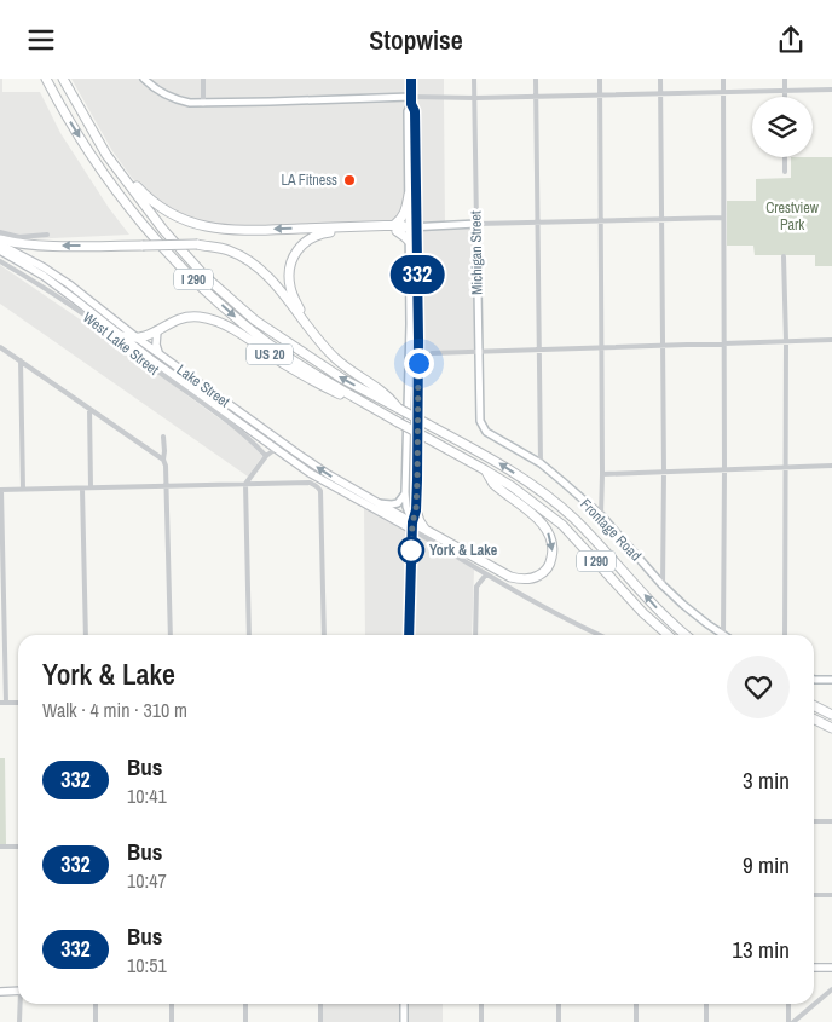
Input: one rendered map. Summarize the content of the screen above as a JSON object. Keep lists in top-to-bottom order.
{
  "streets": {
    "highway": ["I 290", "US 20"],
    "main road": ["Michigan Street", "Lake Street", "Frontage Road"],
    "street": ["West Lake Street"]
  },
  "crossings": [
    ["Michigan Street", "Frontage Road"],
    ["I 290", "US 20"],
    ["US 20", "Lake Street"]
  ],
  "parks": ["Crestview Park"],
  "places": ["LA Fitness", "York & Lake"],
  "lines": ["bus line 332"],
  "page": {
    "header": "Stopwise",
    "on_map": "332",
    "heading": ["York & Lake", "Walk · 4 min · 310 m"],
    "list": [
      {
        "mark": "332",
        "name": "Bus",
        "note": "10:41",
        "value": "3 min"
      },
      {
        "mark": "332",
        "name": "Bus",
        "note": "10:47",
        "value": "9 min"
      },
      {
        "mark": "332",
        "name": "Bus",
        "note": "10:51",
        "value": "13 min"
      }
    ]
  }
}
